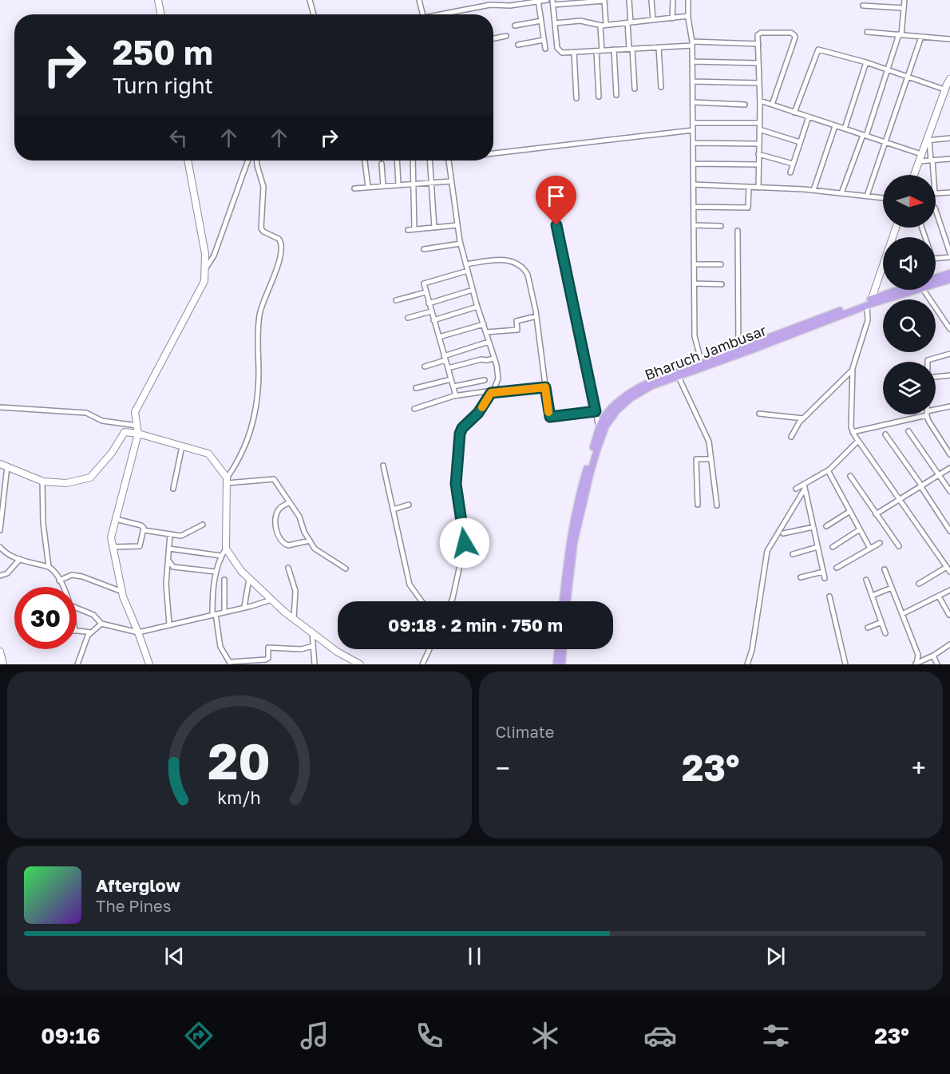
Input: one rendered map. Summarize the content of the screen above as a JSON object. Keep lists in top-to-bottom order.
{
  "streets": {
    "main road": ["Bharuch Jambusar"]
  },
  "north": "right",
  "page": {
    "turn": ["250 m", "Turn right"],
    "limit": "30",
    "trip": "09:18 · 2 min · 750 m",
    "tile": "Climate",
    "heat": ["−", "23°", "+"],
    "song": ["Afterglow", "The Pines"],
    "tabs": ["09:16", "23°"],
    "gauge": ["20", "km/h"]
  }
}
